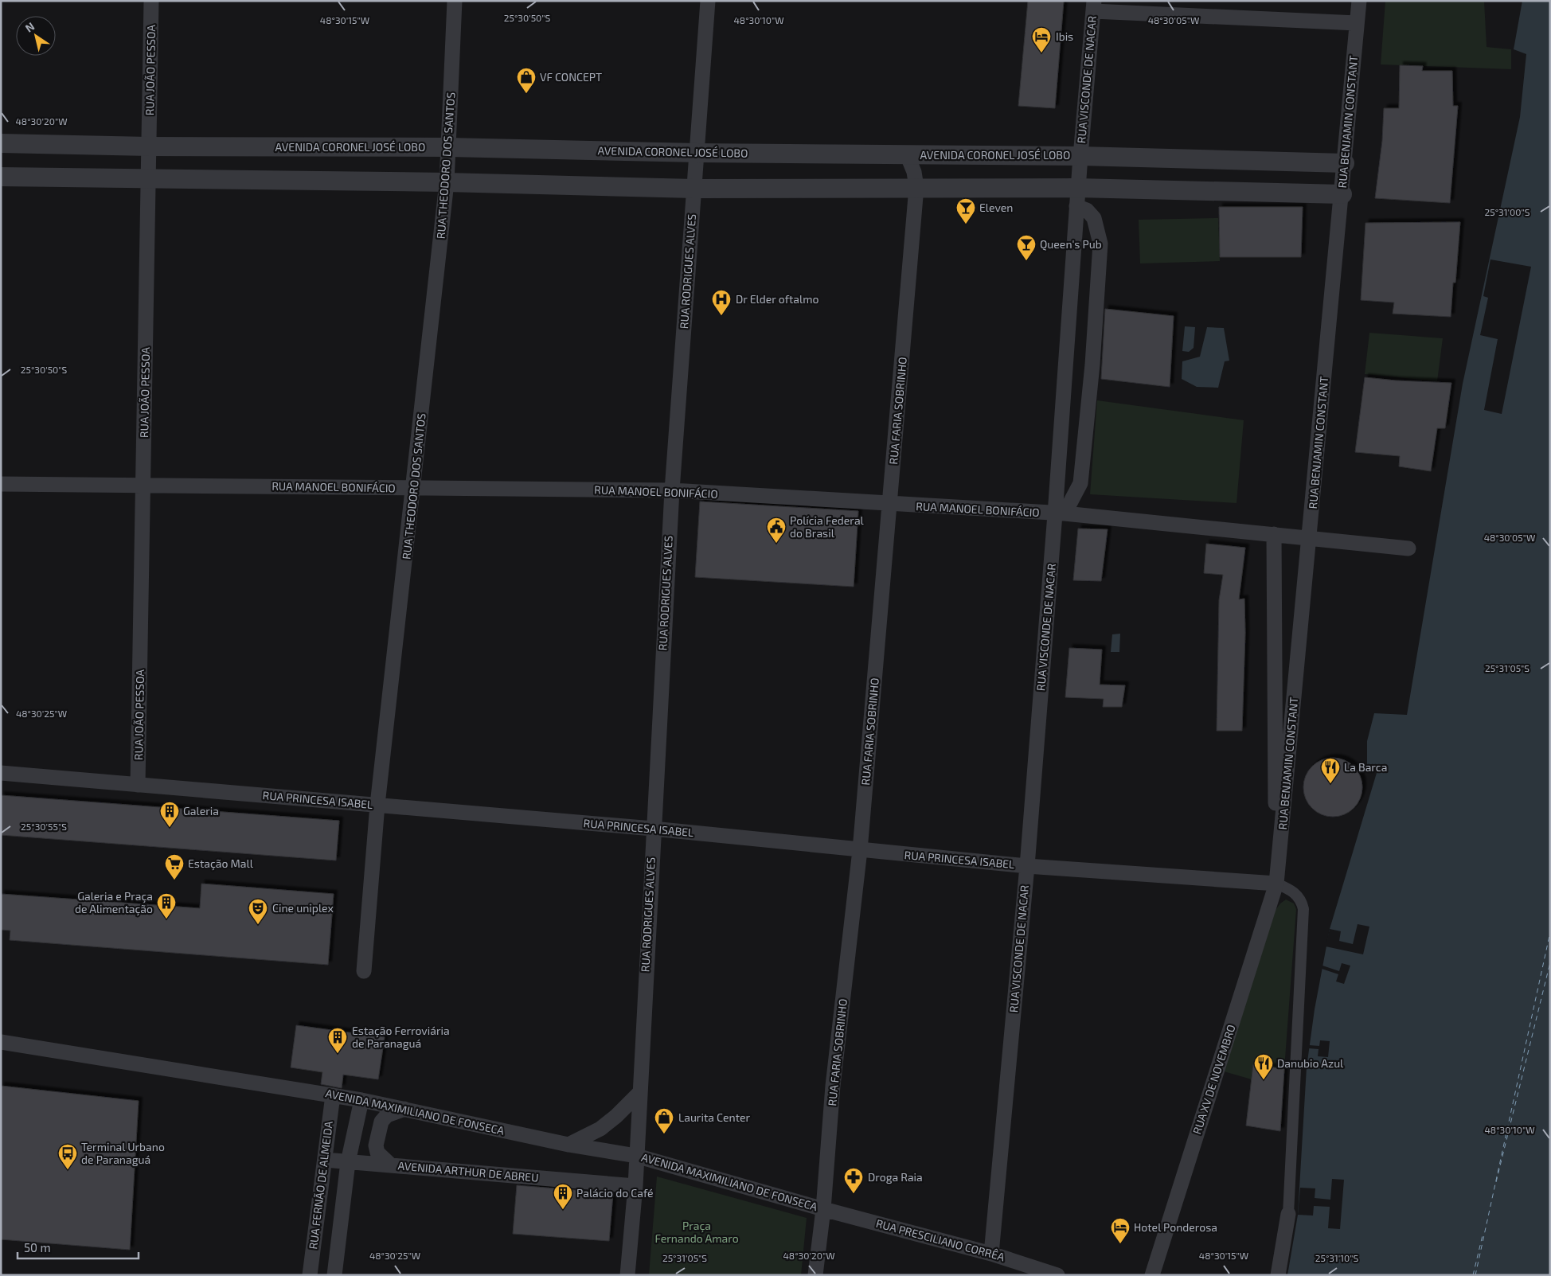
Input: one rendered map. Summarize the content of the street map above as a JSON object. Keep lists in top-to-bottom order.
{
  "streets": {
    "street": [
      "RUA JOÃO PESSOA",
      "RUA VISCONDE DE NACAR",
      "RUA BENJAMIN CONSTANT",
      "AVENIDA CORONEL JOSÉ LOBO",
      "RUA THEODORO DOS SANTOS",
      "RUA RODRIGUES ALVES",
      "RUA FARIA SOBRINHO",
      "RUA MANOEL BONIFÁCIO",
      "RUA PRINCESA ISABEL",
      "RUA XV DE NOVEMBRO",
      "AVENIDA MAXIMILIANO DE FONSECA",
      "AVENIDA ARTHUR DE ABREU",
      "RUA FERNÃO DE ALMEIDA",
      "RUA PRESCILIANO CORRÊA"
    ]
  },
  "crossings": [
    ["RUA JOÃO PESSOA", "AVENIDA CORONEL JOSÉ LOBO"],
    ["RUA JOÃO PESSOA", "RUA MANOEL BONIFÁCIO"],
    ["RUA JOÃO PESSOA", "RUA PRINCESA ISABEL"],
    ["RUA VISCONDE DE NACAR", "AVENIDA CORONEL JOSÉ LOBO"],
    ["RUA VISCONDE DE NACAR", "RUA MANOEL BONIFÁCIO"],
    ["RUA VISCONDE DE NACAR", "RUA PRINCESA ISABEL"],
    ["RUA VISCONDE DE NACAR", "RUA PRESCILIANO CORRÊA"],
    ["RUA BENJAMIN CONSTANT", "AVENIDA CORONEL JOSÉ LOBO"],
    ["RUA BENJAMIN CONSTANT", "RUA MANOEL BONIFÁCIO"],
    ["RUA BENJAMIN CONSTANT", "RUA PRINCESA ISABEL"],
    ["RUA BENJAMIN CONSTANT", "RUA XV DE NOVEMBRO"],
    ["AVENIDA CORONEL JOSÉ LOBO", "RUA THEODORO DOS SANTOS"],
    ["AVENIDA CORONEL JOSÉ LOBO", "RUA RODRIGUES ALVES"],
    ["AVENIDA CORONEL JOSÉ LOBO", "RUA FARIA SOBRINHO"],
    ["RUA THEODORO DOS SANTOS", "RUA MANOEL BONIFÁCIO"],
    ["RUA THEODORO DOS SANTOS", "RUA PRINCESA ISABEL"],
    ["RUA RODRIGUES ALVES", "RUA MANOEL BONIFÁCIO"],
    ["RUA RODRIGUES ALVES", "RUA PRINCESA ISABEL"],
    ["RUA RODRIGUES ALVES", "AVENIDA MAXIMILIANO DE FONSECA"],
    ["RUA RODRIGUES ALVES", "AVENIDA ARTHUR DE ABREU"],
    ["RUA FARIA SOBRINHO", "RUA MANOEL BONIFÁCIO"],
    ["RUA FARIA SOBRINHO", "RUA PRINCESA ISABEL"],
    ["RUA FARIA SOBRINHO", "AVENIDA MAXIMILIANO DE FONSECA"],
    ["RUA FARIA SOBRINHO", "RUA PRESCILIANO CORRÊA"],
    ["RUA PRINCESA ISABEL", "RUA XV DE NOVEMBRO"],
    ["AVENIDA MAXIMILIANO DE FONSECA", "RUA FERNÃO DE ALMEIDA"],
    ["AVENIDA MAXIMILIANO DE FONSECA", "RUA PRESCILIANO CORRÊA"],
    ["AVENIDA ARTHUR DE ABREU", "RUA FERNÃO DE ALMEIDA"]
  ],
  "parks": ["Praça Fernando Amaro"],
  "places": {
    "hotel": ["Ibis", "Hotel Ponderosa"],
    "shop": ["VF CONCEPT", "Laurita Center"],
    "bar": ["Eleven", "Queen's Pub"],
    "hospital": ["Dr Elder oftalmo"],
    "public building": ["Polícia Federal do Brasil"],
    "restaurant": ["La Barca", "Danubio Azul"],
    "building": [
      "Galeria",
      "Galeria e Praça de Alimentação",
      "Estação Ferroviária de Paranaguá",
      "Palácio do Café"
    ],
    "supermarket": ["Estação Mall"],
    "theatre": ["Cine uniplex"],
    "bus stop": ["Terminal Urbano de Paranaguá"],
    "pharmacy": ["Droga Raia"]
  },
  "scale_bar": "50 m",
  "north": "top left",
  "coordinates": [
    "25°30'50\"S",
    "48°30'15\"W",
    "48°30'10\"W",
    "48°30'05\"W",
    "48°30'20\"W",
    "25°31'00\"S",
    "25°31'05\"S",
    "48°30'25\"W",
    "25°30'55\"S",
    "25°31'10\"S"
  ]
}
